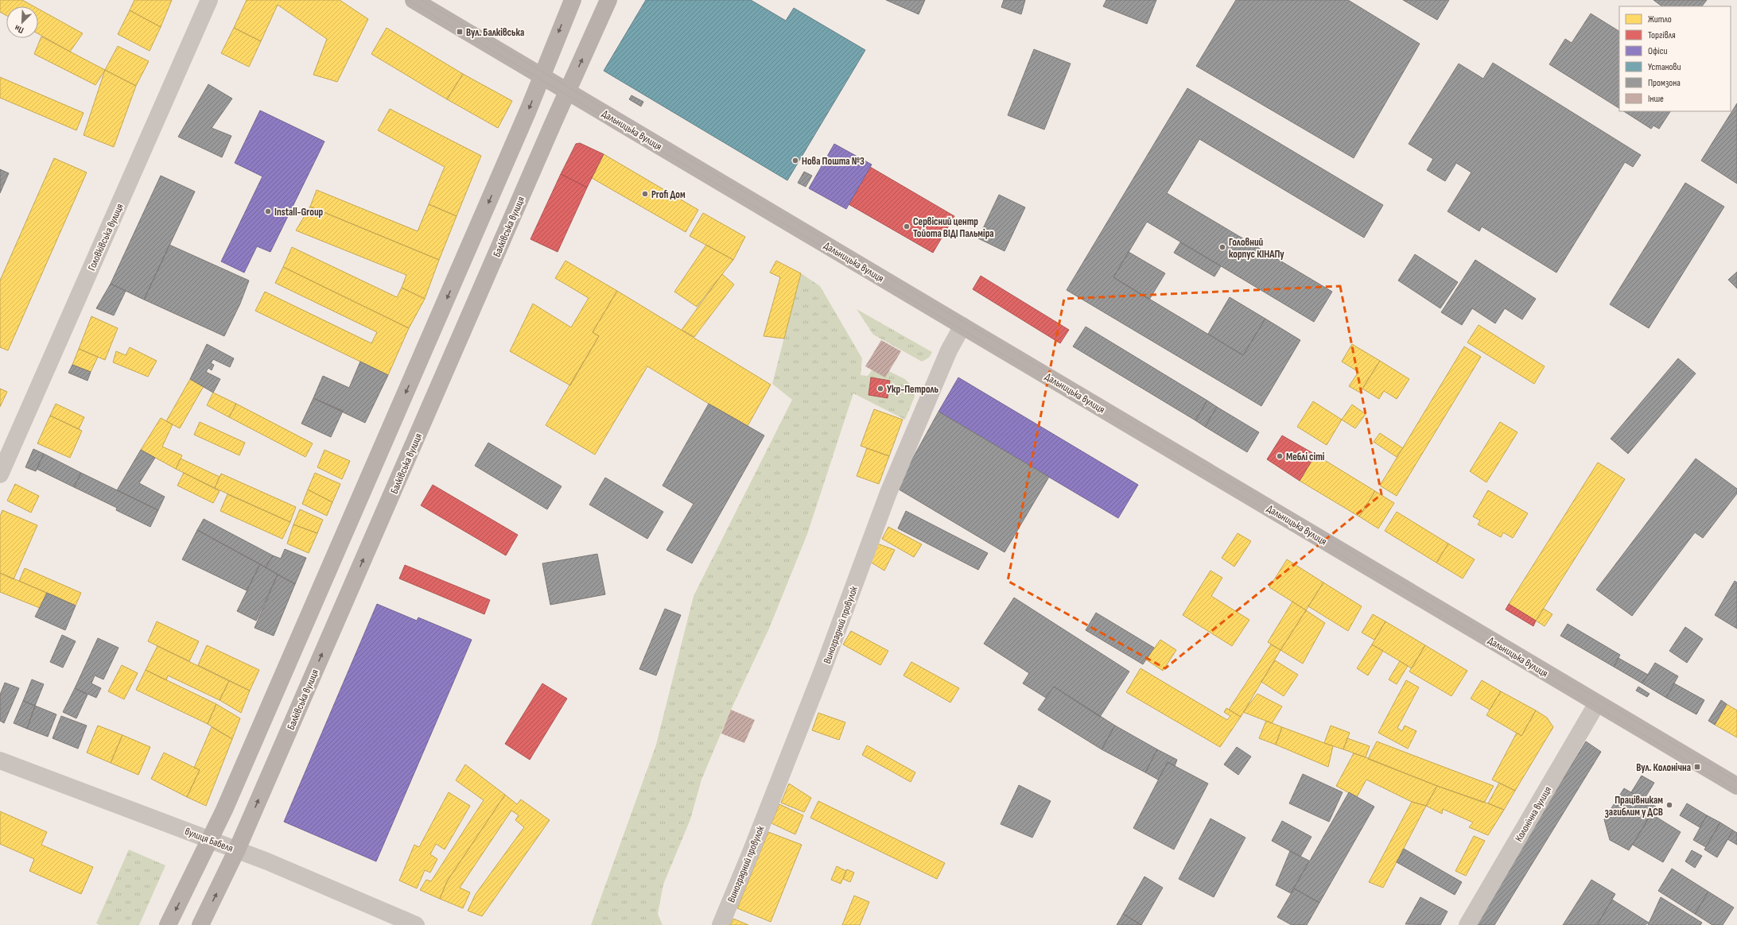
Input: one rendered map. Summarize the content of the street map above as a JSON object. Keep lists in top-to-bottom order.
{
  "streets": {
    "main road": ["Дальницька вулиця", "Балківська вулиця"],
    "street": [
      "Головківська вулиця",
      "Виноградний провулок",
      "Колонічна вулиця",
      "вулиця Бабеля"
    ]
  },
  "crossings": [
    ["Дальницька вулиця", "Балківська вулиця"],
    ["Дальницька вулиця", "Виноградний провулок"],
    ["Дальницька вулиця", "Колонічна вулиця"],
    ["Балківська вулиця", "вулиця Бабеля"]
  ],
  "places": {
    "transit": ["Вул. Балківська", "Вул. Колонічна"],
    "other": [
      "Нова Пошта №3",
      "Profi Дом",
      "Install-Group",
      "Сервісний центр Тойота ВІДІ Пальміра",
      "Головний корпус КІНАПу",
      "Укр-Петроль",
      "Меблі сіті",
      "Працівникам загиблим у ДСВ"
    ]
  },
  "legend": [
    "Житло",
    "Торгівля",
    "Офіси",
    "Установи",
    "Промзона",
    "Інше"
  ],
  "north": "bottom left"
}
